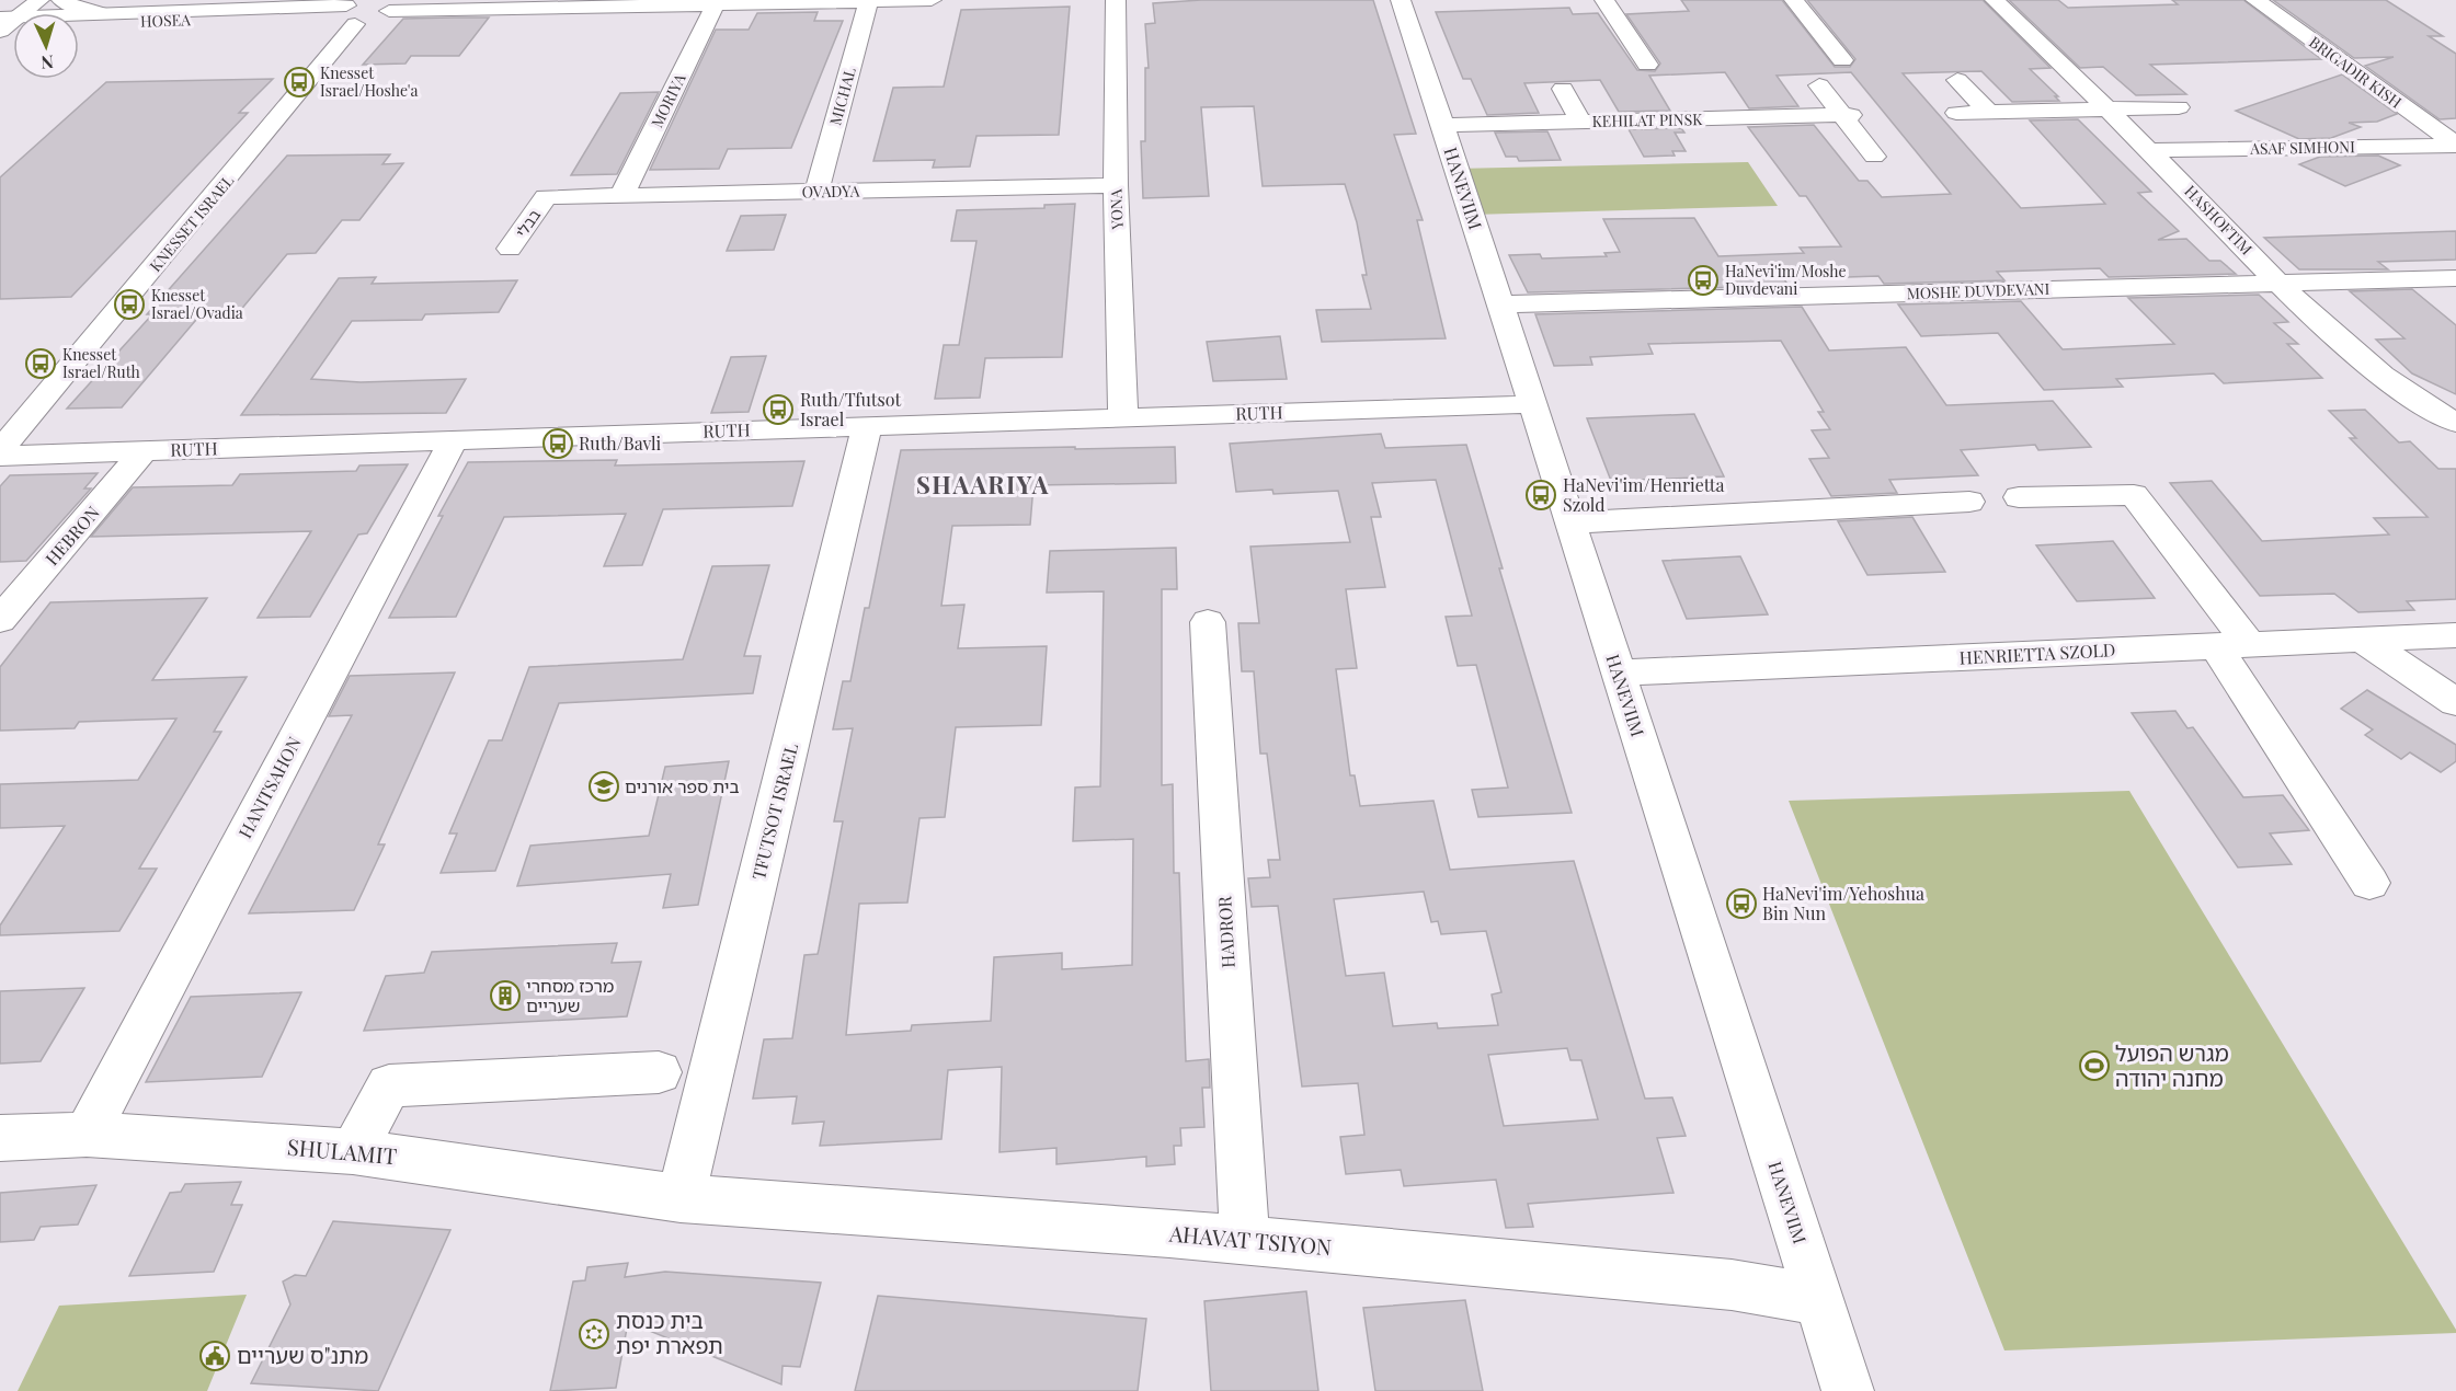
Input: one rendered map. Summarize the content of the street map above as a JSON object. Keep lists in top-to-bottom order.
{
  "streets": {
    "main road": [
      "HOSEA",
      "BRIGADIR KISH",
      "MICHAL",
      "MORIYA",
      "KEHILAT PINSK",
      "ASAF SIMHONI",
      "HANEVIIM",
      "OVADYA",
      "YONA",
      "HASHOFTIM",
      "KNESSET ISRAEL",
      "בבלי",
      "MOSHE DUVDEVANI",
      "RUTH",
      "HEBRON",
      "HENRIETTA SZOLD",
      "HANITSAHON",
      "TFUTSOT ISRAEL",
      "HADROR",
      "SHULAMIT",
      "AHAVAT TSIYON"
    ]
  },
  "crossings": [
    ["HOSEA", "KNESSET ISRAEL"],
    ["BRIGADIR KISH", "ASAF SIMHONI"],
    ["MICHAL", "OVADYA"],
    ["MORIYA", "OVADYA"],
    ["KEHILAT PINSK", "HANEVIIM"],
    ["ASAF SIMHONI", "HASHOFTIM"],
    ["HANEVIIM", "MOSHE DUVDEVANI"],
    ["HANEVIIM", "RUTH"],
    ["HANEVIIM", "HENRIETTA SZOLD"],
    ["HANEVIIM", "AHAVAT TSIYON"],
    ["OVADYA", "YONA"],
    ["OVADYA", "בבלי"],
    ["YONA", "RUTH"],
    ["HASHOFTIM", "MOSHE DUVDEVANI"],
    ["RUTH", "HEBRON"],
    ["RUTH", "HANITSAHON"],
    ["RUTH", "TFUTSOT ISRAEL"],
    ["HANITSAHON", "SHULAMIT"],
    ["TFUTSOT ISRAEL", "SHULAMIT"],
    ["TFUTSOT ISRAEL", "AHAVAT TSIYON"],
    ["HADROR", "AHAVAT TSIYON"],
    ["SHULAMIT", "AHAVAT TSIYON"]
  ],
  "districts": ["SHAARIYA"],
  "places": {
    "bus stop": [
      "Knesset Israel/Hoshe'a",
      "HaNevi'im/Moshe Duvdevani",
      "Knesset Israel/Ovadia",
      "Knesset Israel/Ruth",
      "Ruth/Tfutsot Israel",
      "Ruth/Bavli",
      "HaNevi'im/Henrietta Szold",
      "HaNevi'im/Yehoshua Bin Nun"
    ],
    "school or university": ["בית ספר אורנים"],
    "building": ["מרכז מסחרי שעריים"],
    "sports": ["מגרש הפועל מחנה יהודה"],
    "synagogue": ["בית כנסת תפארת יפת"],
    "public building": ["מתנ\"ס שעריים"]
  },
  "north": "bottom"
}
